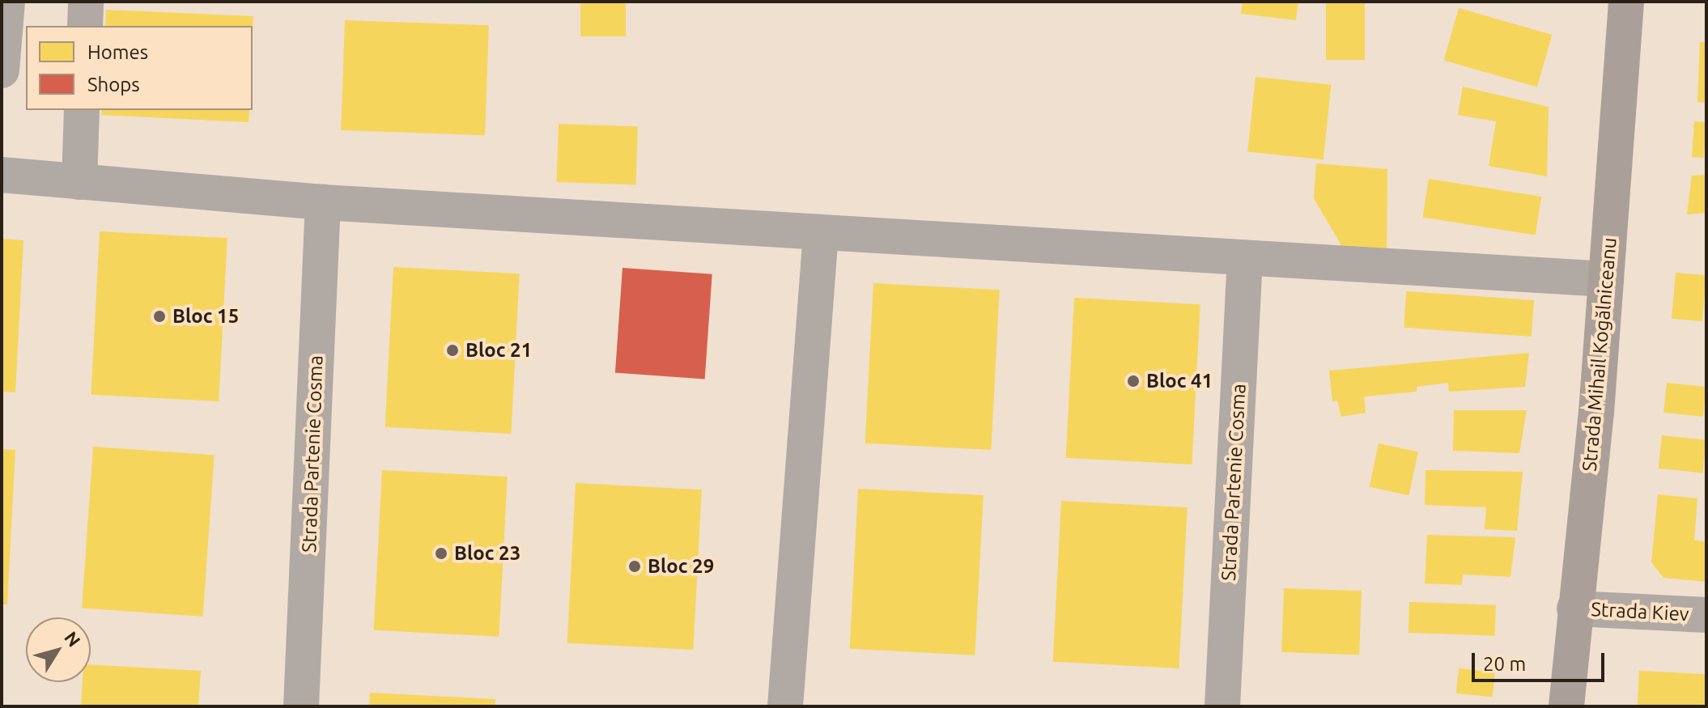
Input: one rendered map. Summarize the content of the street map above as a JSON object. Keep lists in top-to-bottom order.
{
  "streets": {
    "main road": ["Strada Mihail Kogălniceanu"],
    "street": ["Strada Partenie Cosma", "Strada Kiev"]
  },
  "crossings": [
    ["Strada Mihail Kogălniceanu", "Strada Kiev"]
  ],
  "places": [
    "Bloc 15",
    "Bloc 21",
    "Bloc 41",
    "Bloc 23",
    "Bloc 29"
  ],
  "legend": ["Homes", "Shops"],
  "scale_bar": "20 m",
  "north": "top right"
}
